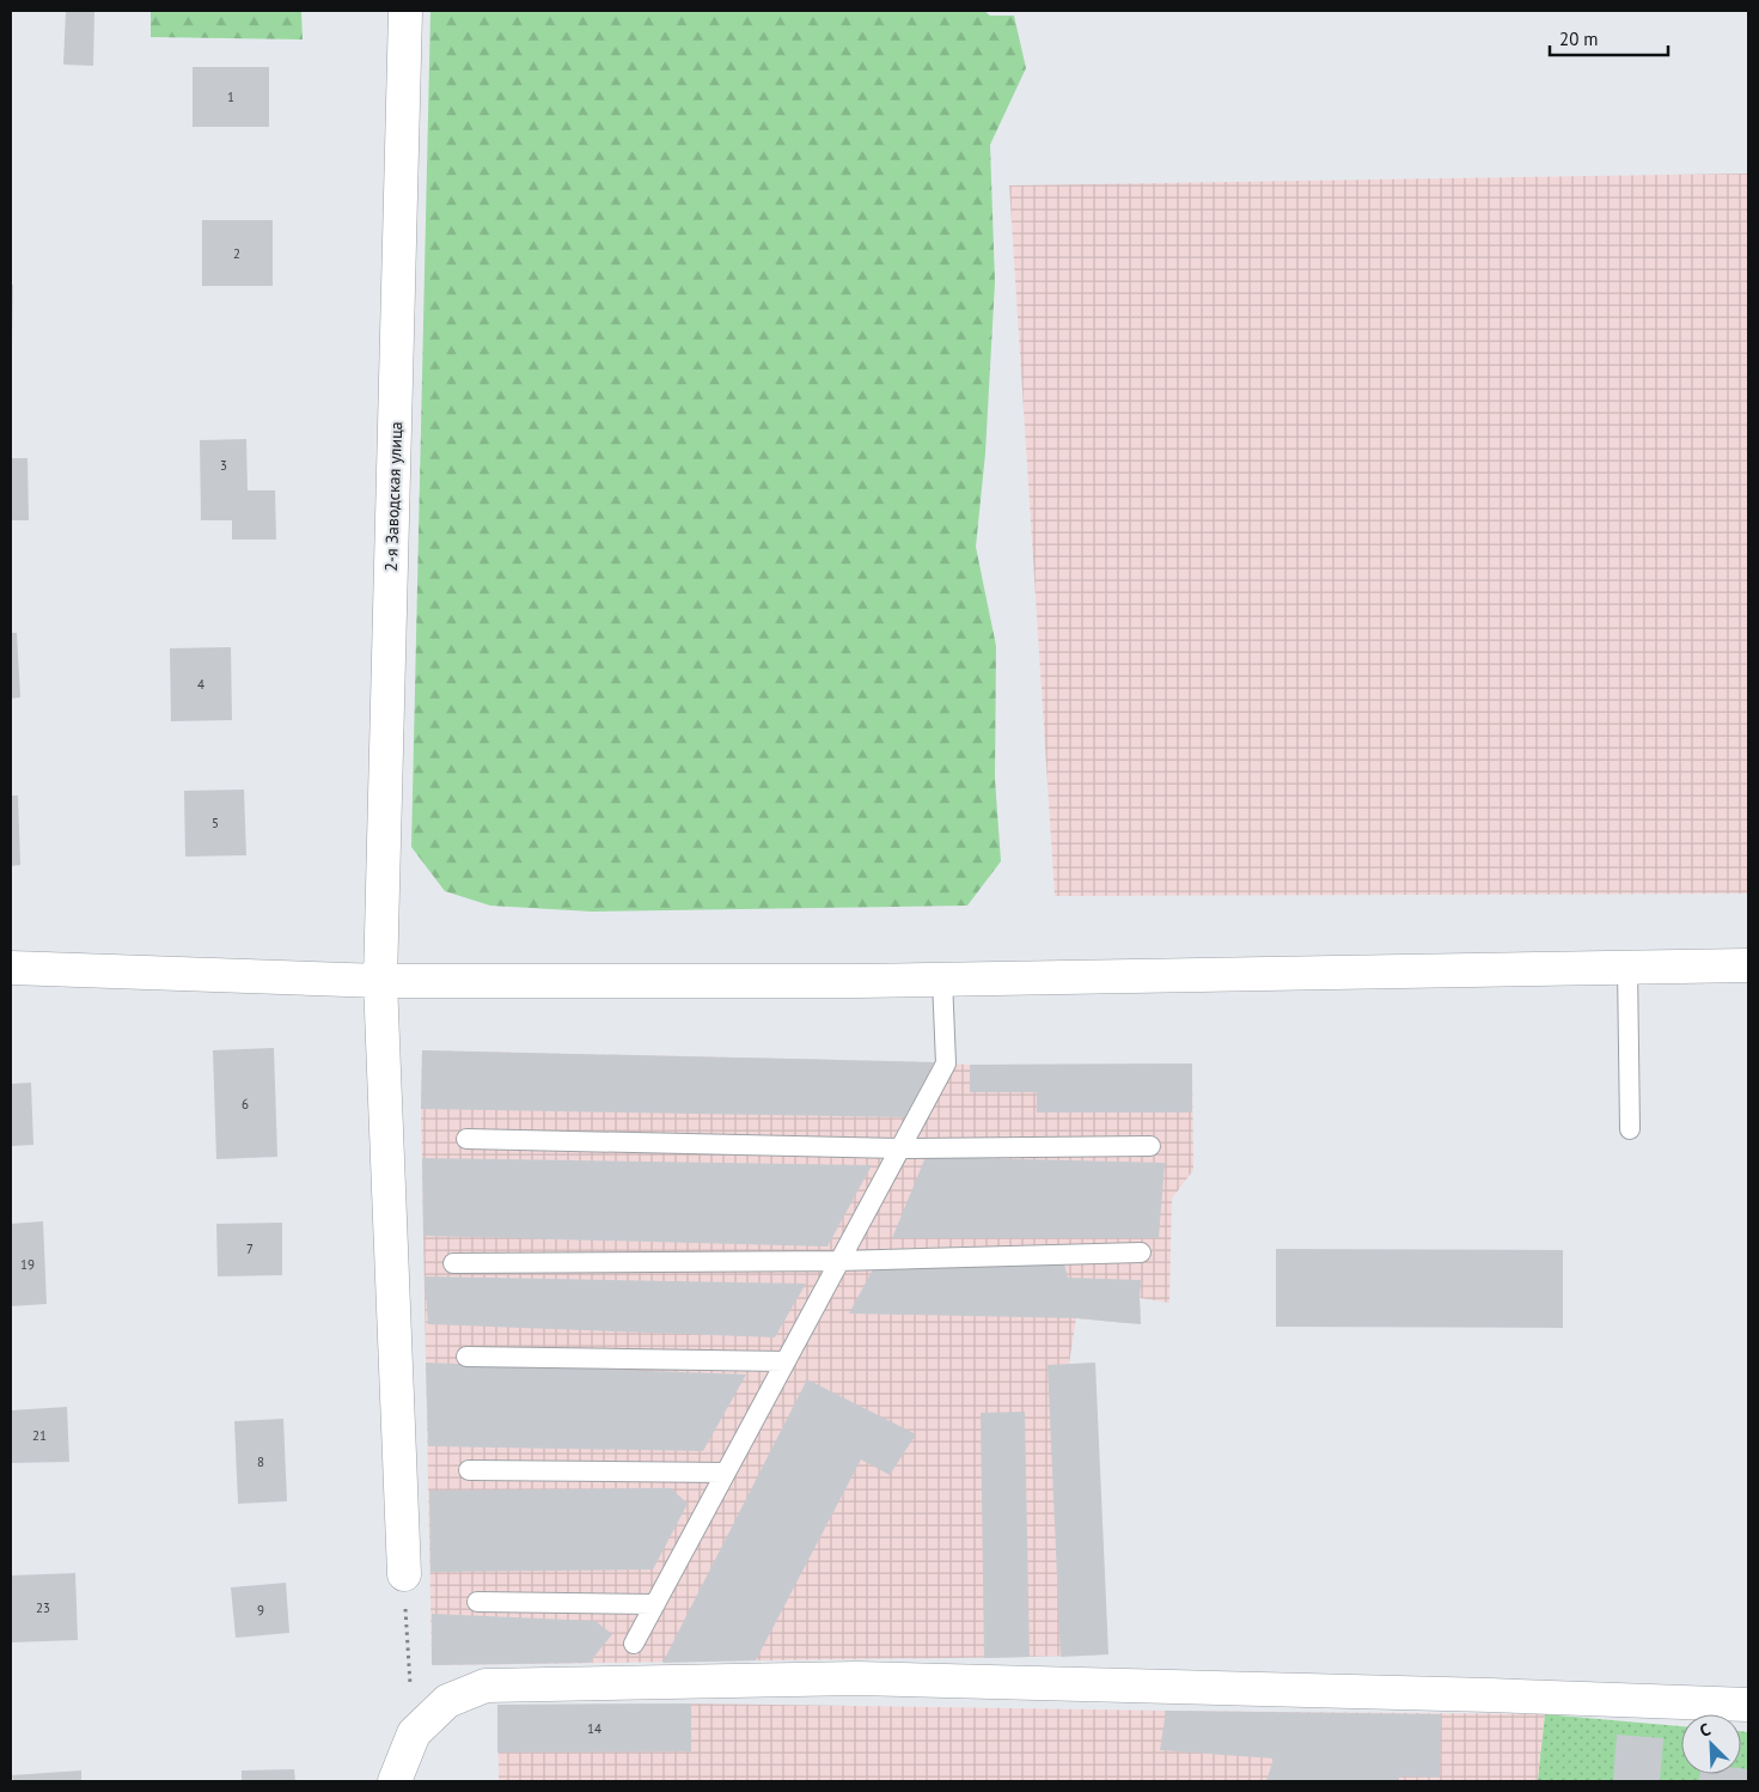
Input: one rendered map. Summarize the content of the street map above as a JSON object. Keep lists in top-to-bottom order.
{
  "streets": {
    "street": ["2-я Заводская улица"]
  },
  "house_numbers": [
    "1",
    "2",
    "3",
    "4",
    "5",
    "6",
    "7",
    "19",
    "21",
    "8",
    "23",
    "9",
    "14"
  ],
  "scale_bar": "20 m",
  "north": "top left"
}
